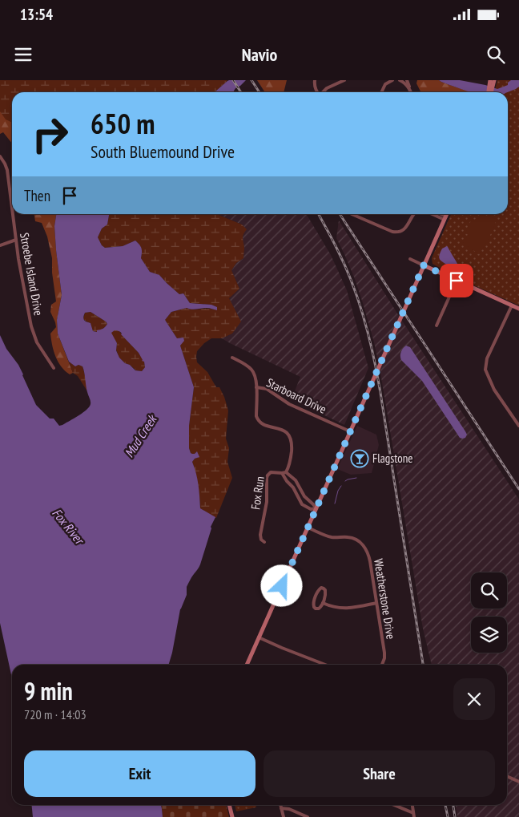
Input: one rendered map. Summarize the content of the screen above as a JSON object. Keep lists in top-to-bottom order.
{
  "streets": {
    "street": [
      "Stroebe Island Drive",
      "Starboard Drive",
      "Fox Run",
      "Weatherstone Drive"
    ]
  },
  "water": ["Mud Creek", "Fox River"],
  "places": {
    "bar": ["Flagstone"]
  },
  "page": {
    "status": "13:54",
    "header": "Navio",
    "turn": ["650 m", "South Bluemound Drive"],
    "then": "Then",
    "heading": ["9 min", "720 m · 14:03"],
    "buttons": ["Exit", "Share"]
  }
}
